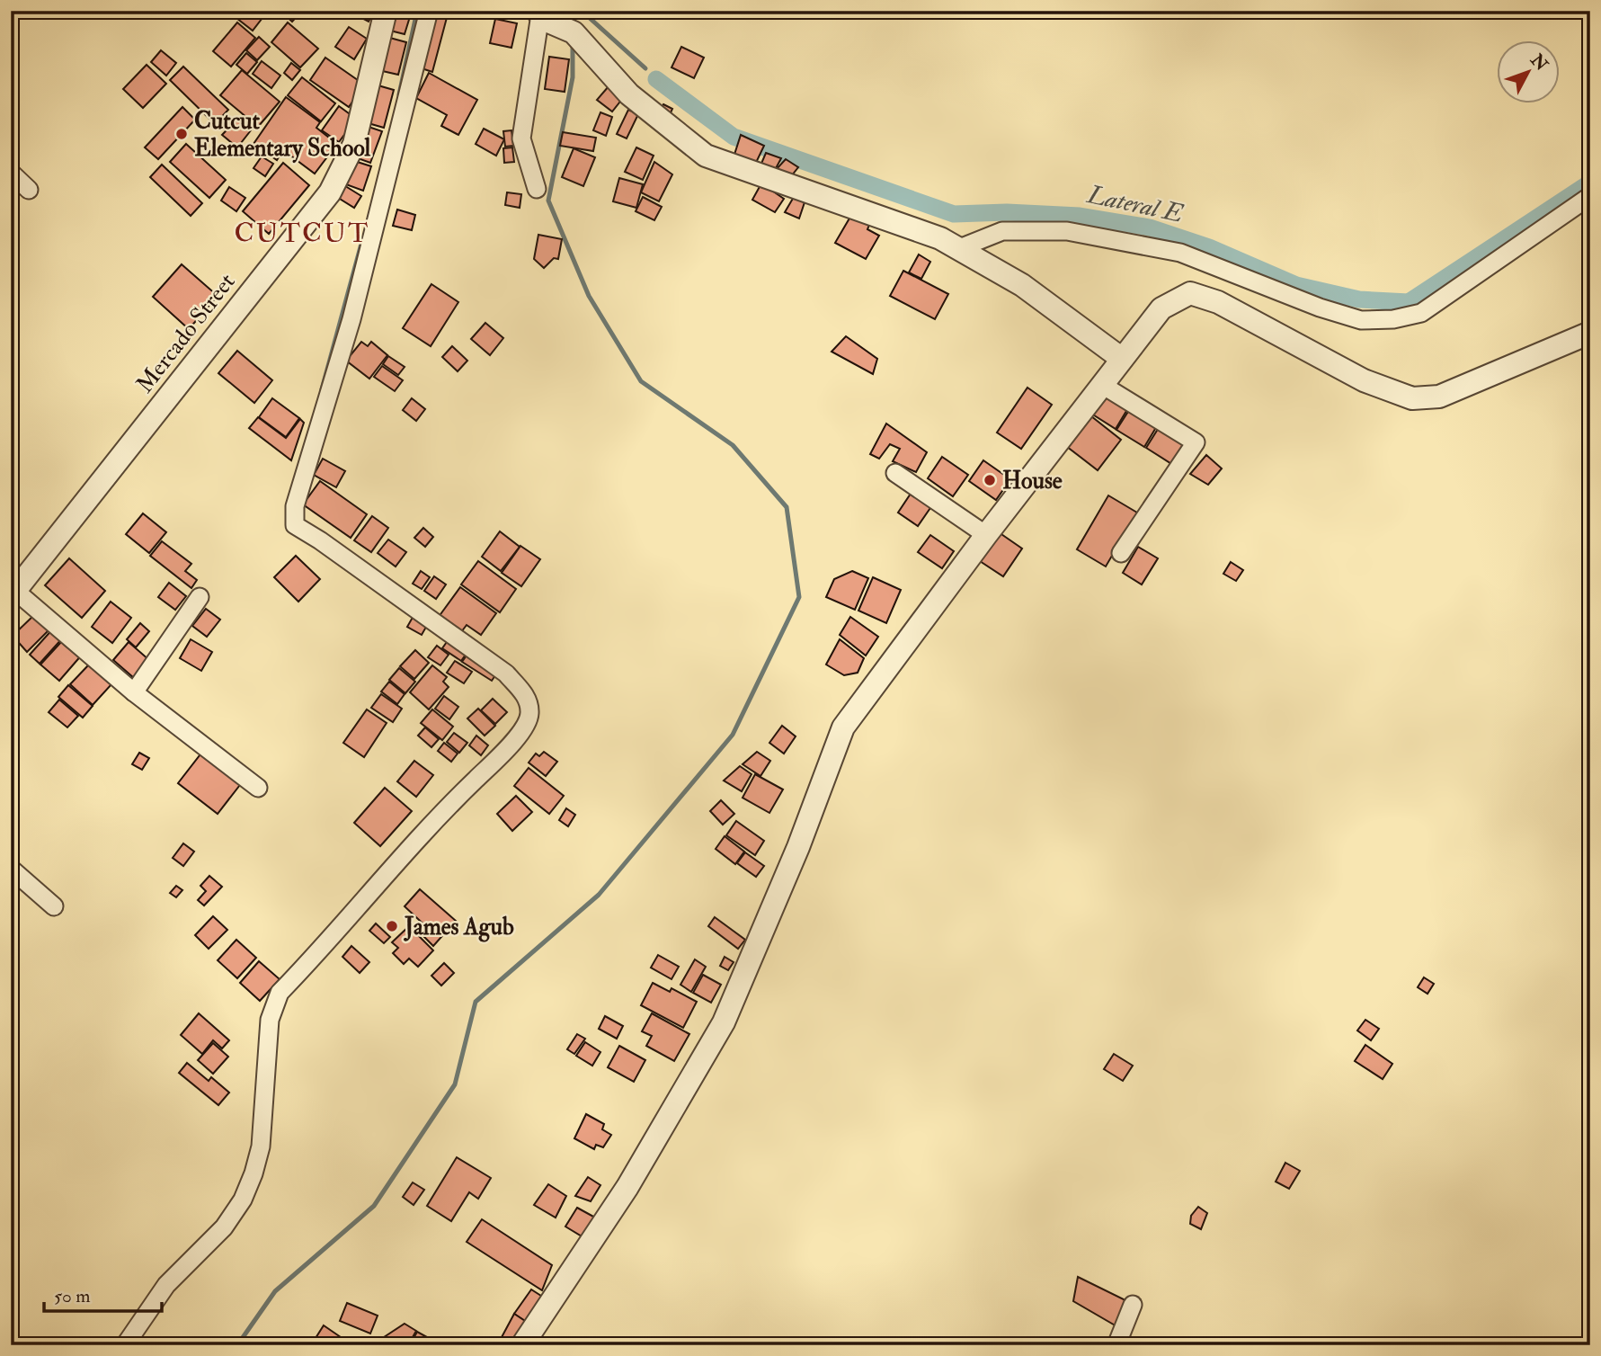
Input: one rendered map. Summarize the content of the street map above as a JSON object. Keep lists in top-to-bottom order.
{
  "streets": {
    "street": ["Mercado Street"]
  },
  "districts": ["CUTCUT"],
  "water": ["Lateral E"],
  "places": ["Cutcut Elementary School", "House", "James Agub"],
  "scale_bar": "50 m",
  "north": "top right"
}
